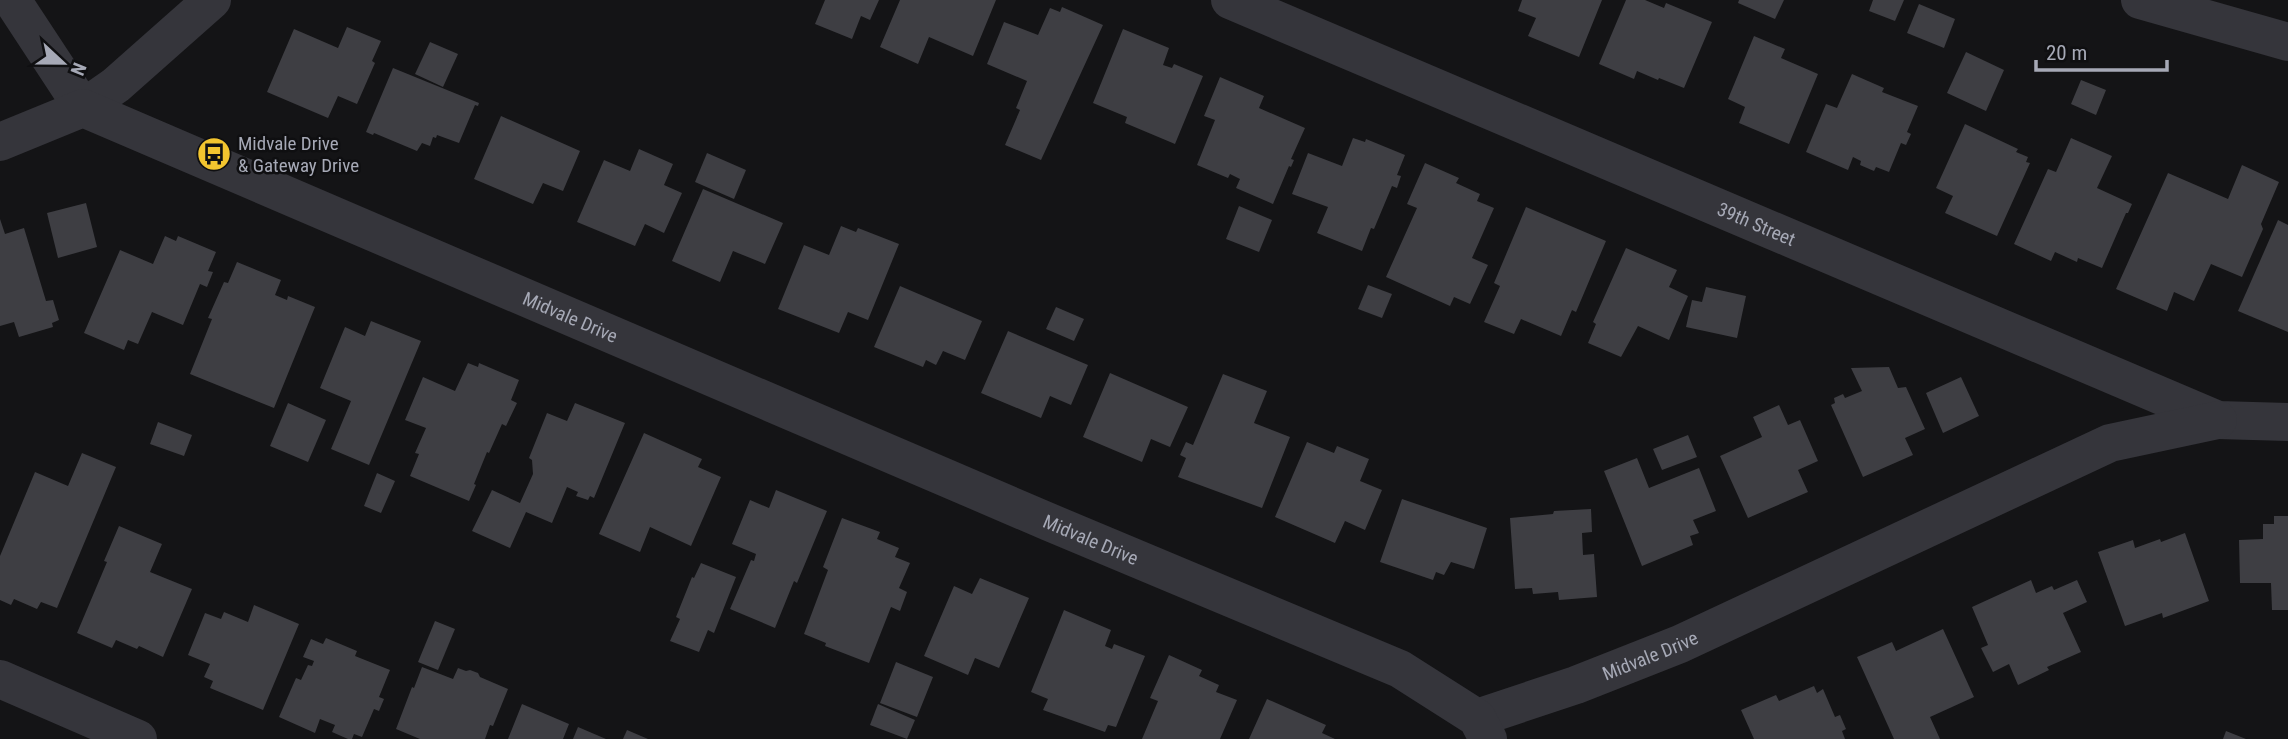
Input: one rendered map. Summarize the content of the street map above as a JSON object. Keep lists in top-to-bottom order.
{
  "streets": {
    "street": ["39th Street", "Midvale Drive"]
  },
  "crossings": [
    ["39th Street", "Midvale Drive"]
  ],
  "places": {
    "bus stop": ["Midvale Drive & Gateway Drive"]
  },
  "scale_bar": "20 m",
  "north": "right"
}
